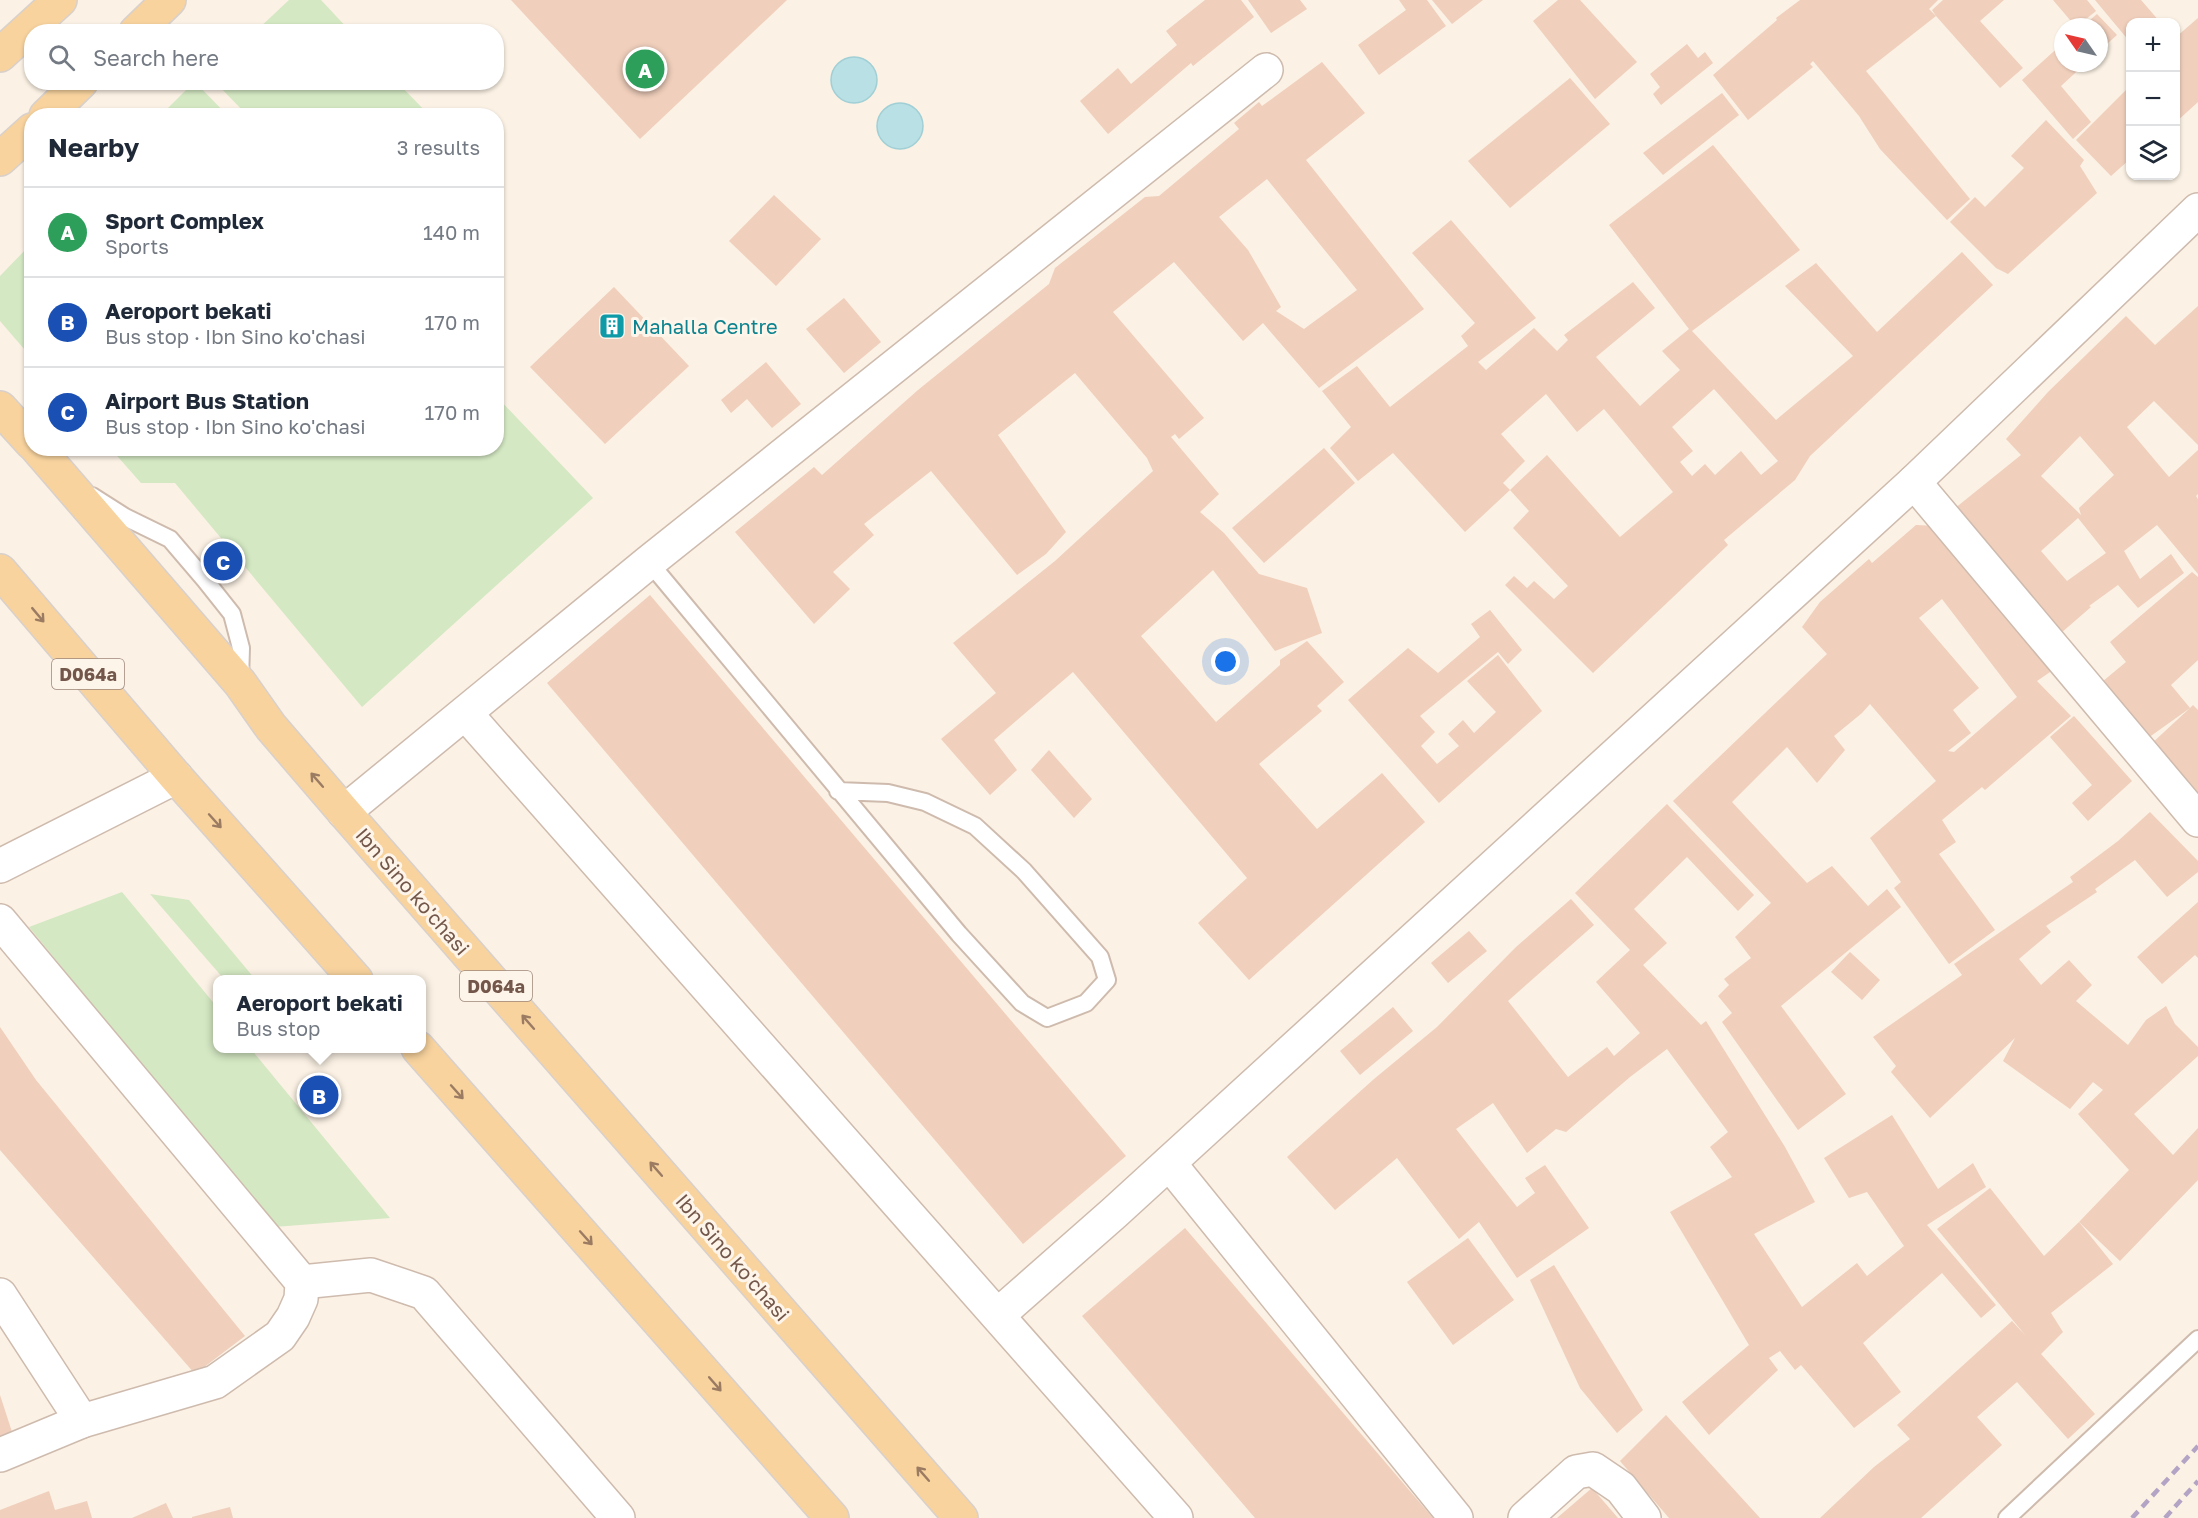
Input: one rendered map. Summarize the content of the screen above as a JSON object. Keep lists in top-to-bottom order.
{
  "streets": {
    "main road": ["D064a", "Ibn Sino ko'chasi"]
  },
  "places": {
    "building": ["Mahalla Centre"]
  },
  "north": "top left",
  "page": {
    "map_buttons": ["+", "−"],
    "search": "Search here",
    "pins": ["A", "C", "B"],
    "heading": ["Nearby", "3 results"],
    "list": [
      {
        "mark": "A",
        "name": "Sport Complex",
        "note": "Sports",
        "value": "140 m"
      },
      {
        "mark": "B",
        "name": "Aeroport bekati",
        "note": "Bus stop · Ibn Sino ko'chasi",
        "value": "170 m"
      },
      {
        "mark": "C",
        "name": "Airport Bus Station",
        "note": "Bus stop · Ibn Sino ko'chasi",
        "value": "170 m"
      }
    ],
    "popup": ["Aeroport bekati", "Bus stop"]
  }
}
